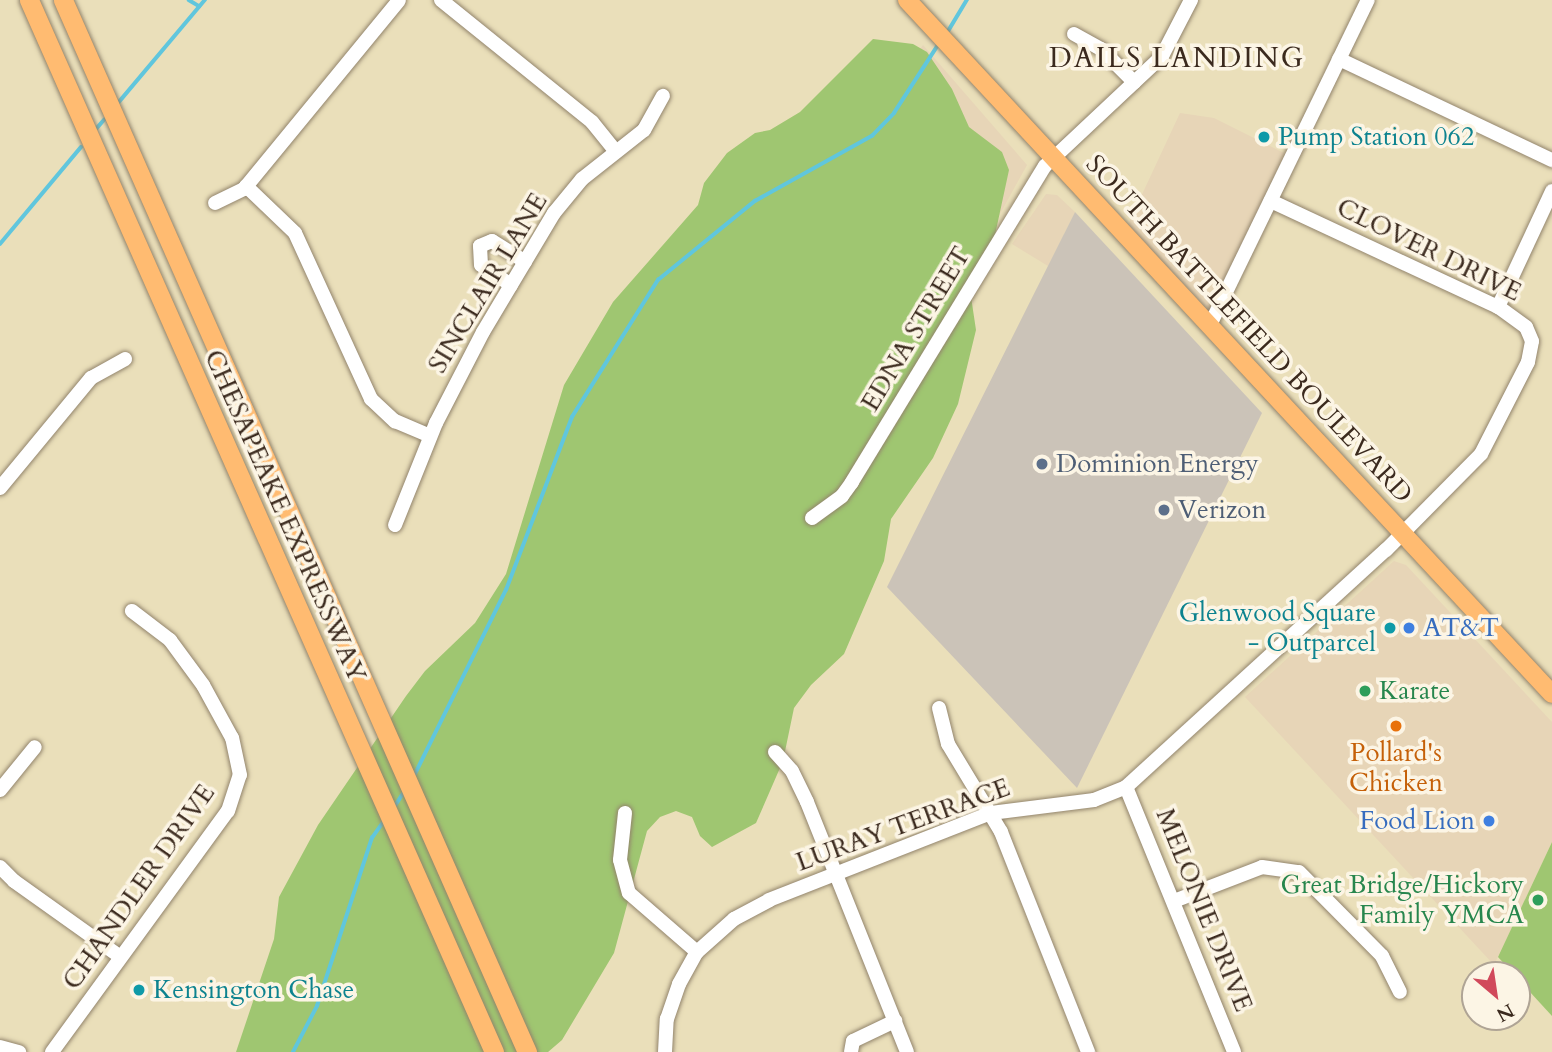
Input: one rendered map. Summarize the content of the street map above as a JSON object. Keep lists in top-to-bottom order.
{
  "streets": {
    "highway": ["CHESAPEAKE EXPRESSWAY"],
    "main road": ["SOUTH BATTLEFIELD BOULEVARD"],
    "street": [
      "CLOVER DRIVE",
      "SINCLAIR LANE",
      "EDNA STREET",
      "LURAY TERRACE",
      "CHANDLER DRIVE",
      "MELONIE DRIVE"
    ]
  },
  "crossings": [
    ["CLOVER DRIVE", "SOUTH BATTLEFIELD BOULEVARD"],
    ["CLOVER DRIVE", "LURAY TERRACE"],
    ["EDNA STREET", "SOUTH BATTLEFIELD BOULEVARD"],
    ["SOUTH BATTLEFIELD BOULEVARD", "LURAY TERRACE"],
    ["LURAY TERRACE", "MELONIE DRIVE"]
  ],
  "districts": ["DAILS LANDING"],
  "places": [
    "Pump Station 062",
    "Dominion Energy",
    "Verizon",
    "Glenwood Square - Outparcel",
    "AT&T",
    "Karate",
    "Pollard's Chicken",
    "Food Lion",
    "Great Bridge/Hickory Family YMCA",
    "Kensington Chase"
  ],
  "north": "bottom right"
}
